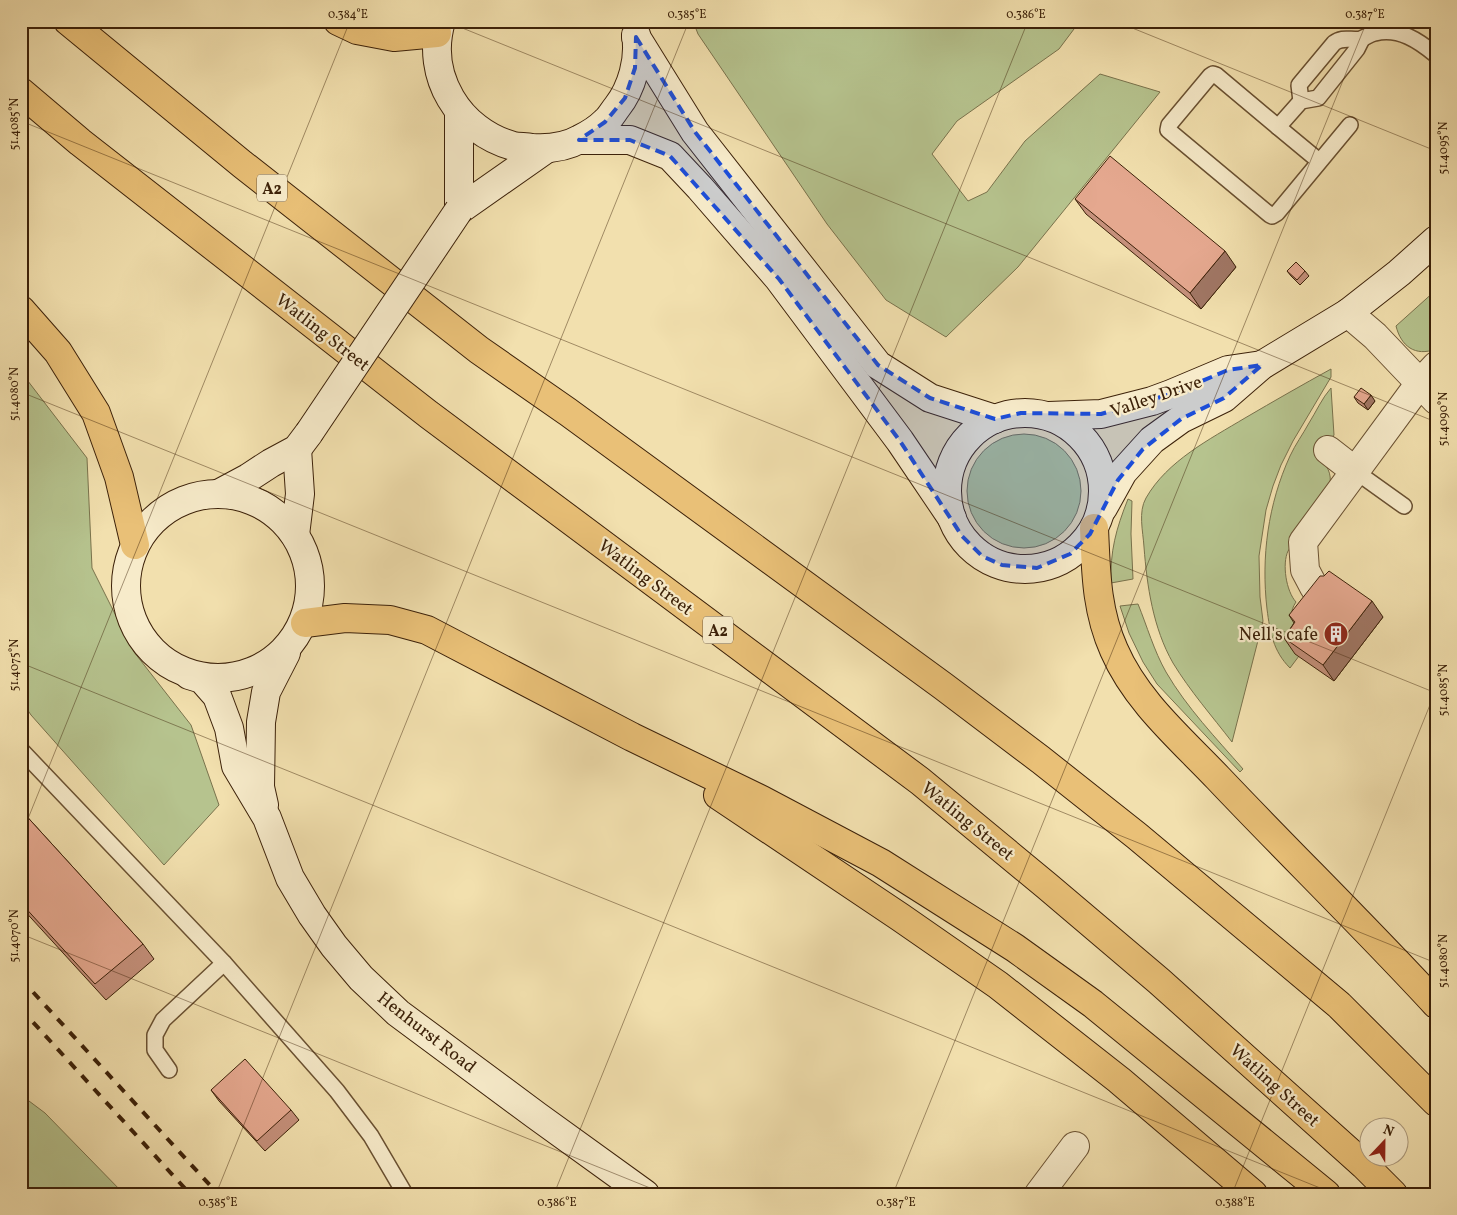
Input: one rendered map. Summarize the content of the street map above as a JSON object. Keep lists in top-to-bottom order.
{
  "streets": {
    "highway": ["A2", "Watling Street"],
    "street": ["Valley Drive", "Henhurst Road"]
  },
  "places": {
    "building": ["Nell's cafe"]
  },
  "north": "top",
  "coordinates": [
    "0.384°E",
    "0.385°E",
    "0.386°E",
    "0.387°E",
    "51.4085°N",
    "51.4095°N",
    "51.4080°N",
    "51.4090°N",
    "51.4075°N",
    "51.4070°N",
    "0.388°E"
  ]
}
